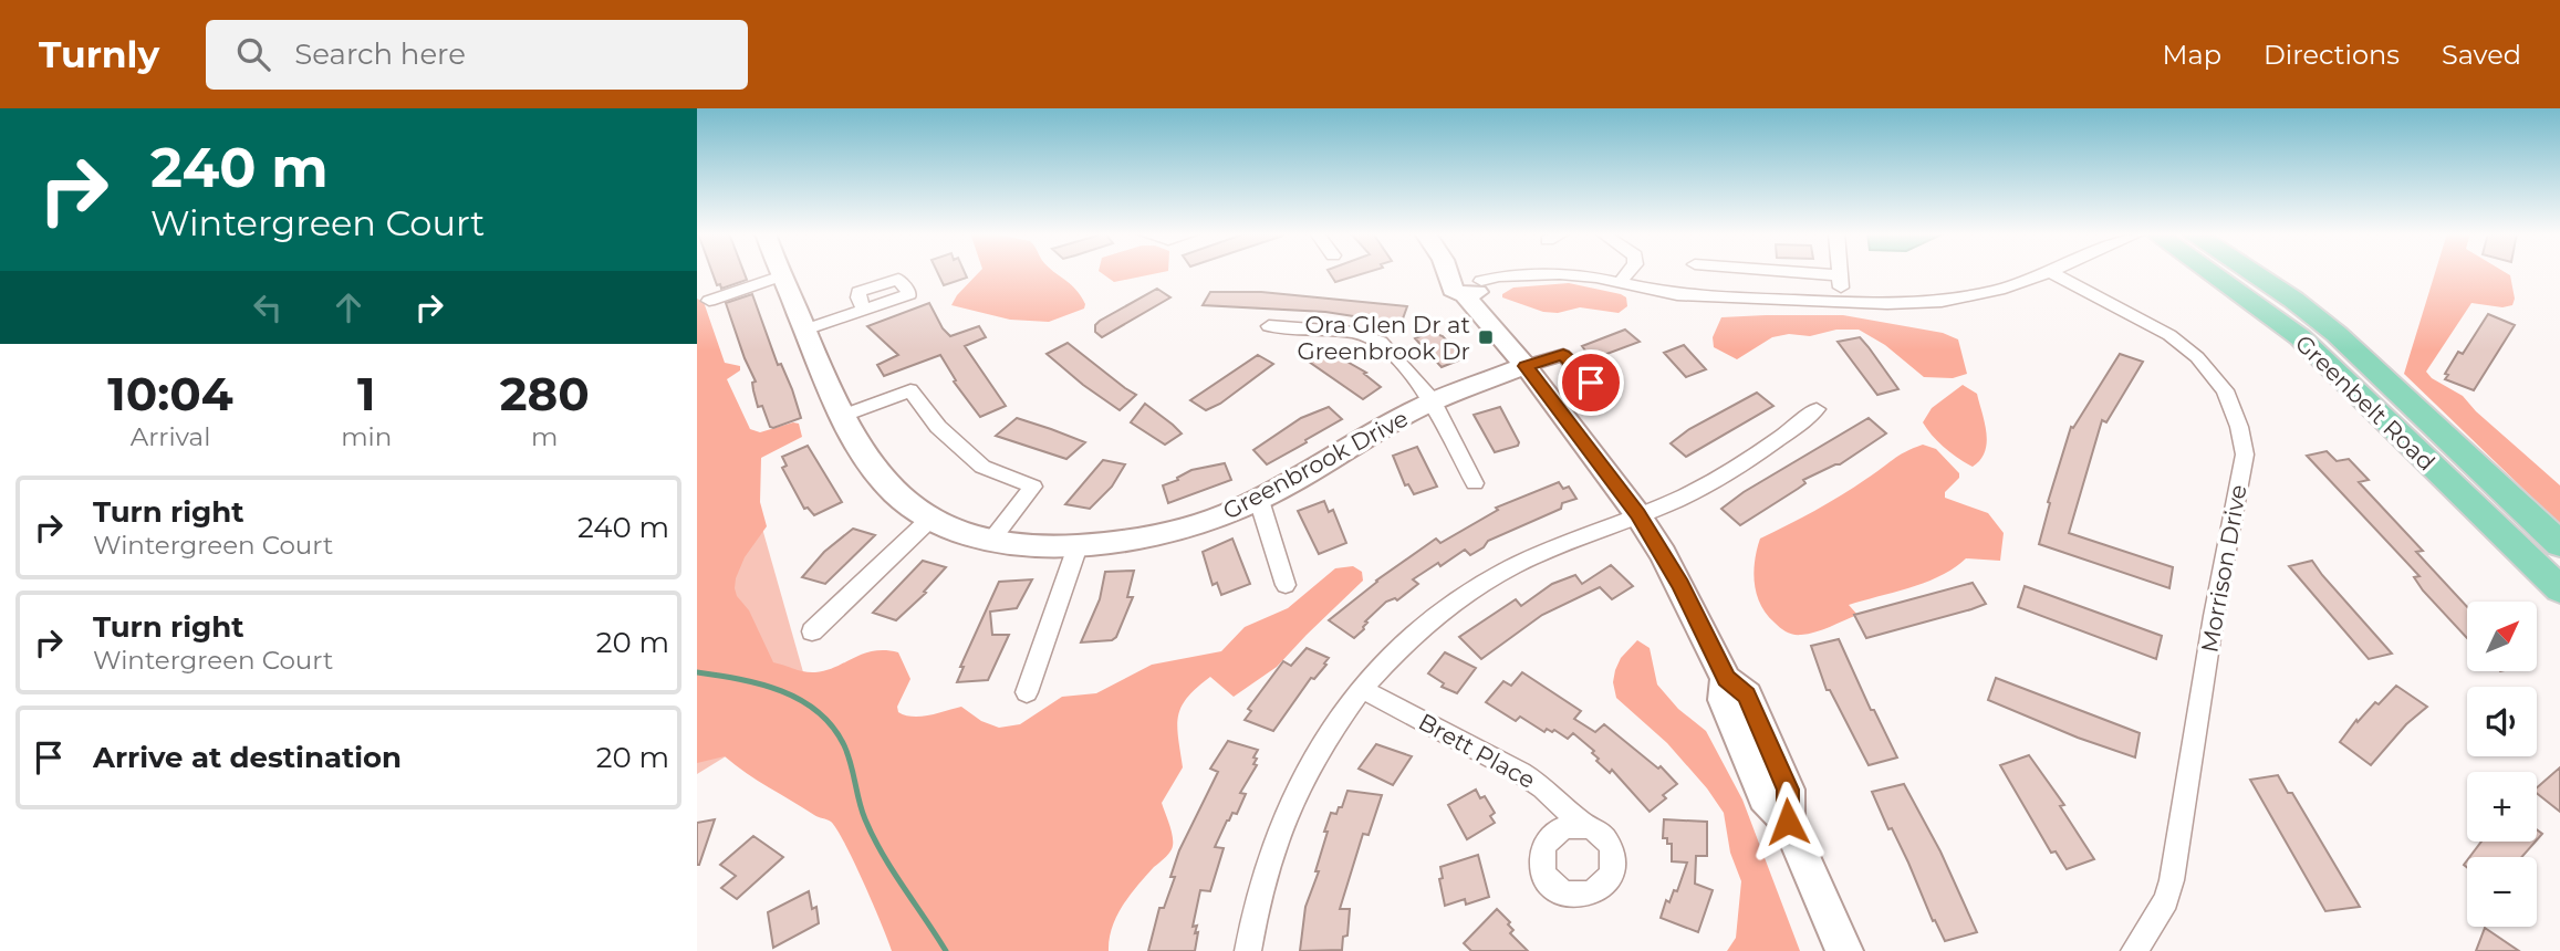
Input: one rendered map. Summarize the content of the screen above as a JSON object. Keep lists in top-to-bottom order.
{
  "streets": {
    "main road": ["Greenbelt Road"],
    "street": ["Greenbrook Drive", "Morrison Drive", "Brett Place"]
  },
  "places": {
    "transit": ["Ora Glen Dr at Greenbrook Dr"]
  },
  "north": "top right",
  "page": {
    "header": "Turnly",
    "search": "Search here",
    "nav": ["Map", "Directions", "Saved"],
    "turn": ["240 m", "Wintergreen Court"],
    "eta": [
      "10:04",
      "Arrival",
      "1",
      "min",
      "280",
      "m"
    ],
    "list": [
      {
        "name": "Turn right",
        "note": "Wintergreen Court",
        "value": "240 m"
      },
      {
        "name": "Turn right",
        "note": "Wintergreen Court",
        "value": "20 m"
      },
      {
        "name": "Arrive at destination",
        "value": "20 m"
      }
    ],
    "map_buttons": ["+", "−"]
  }
}
